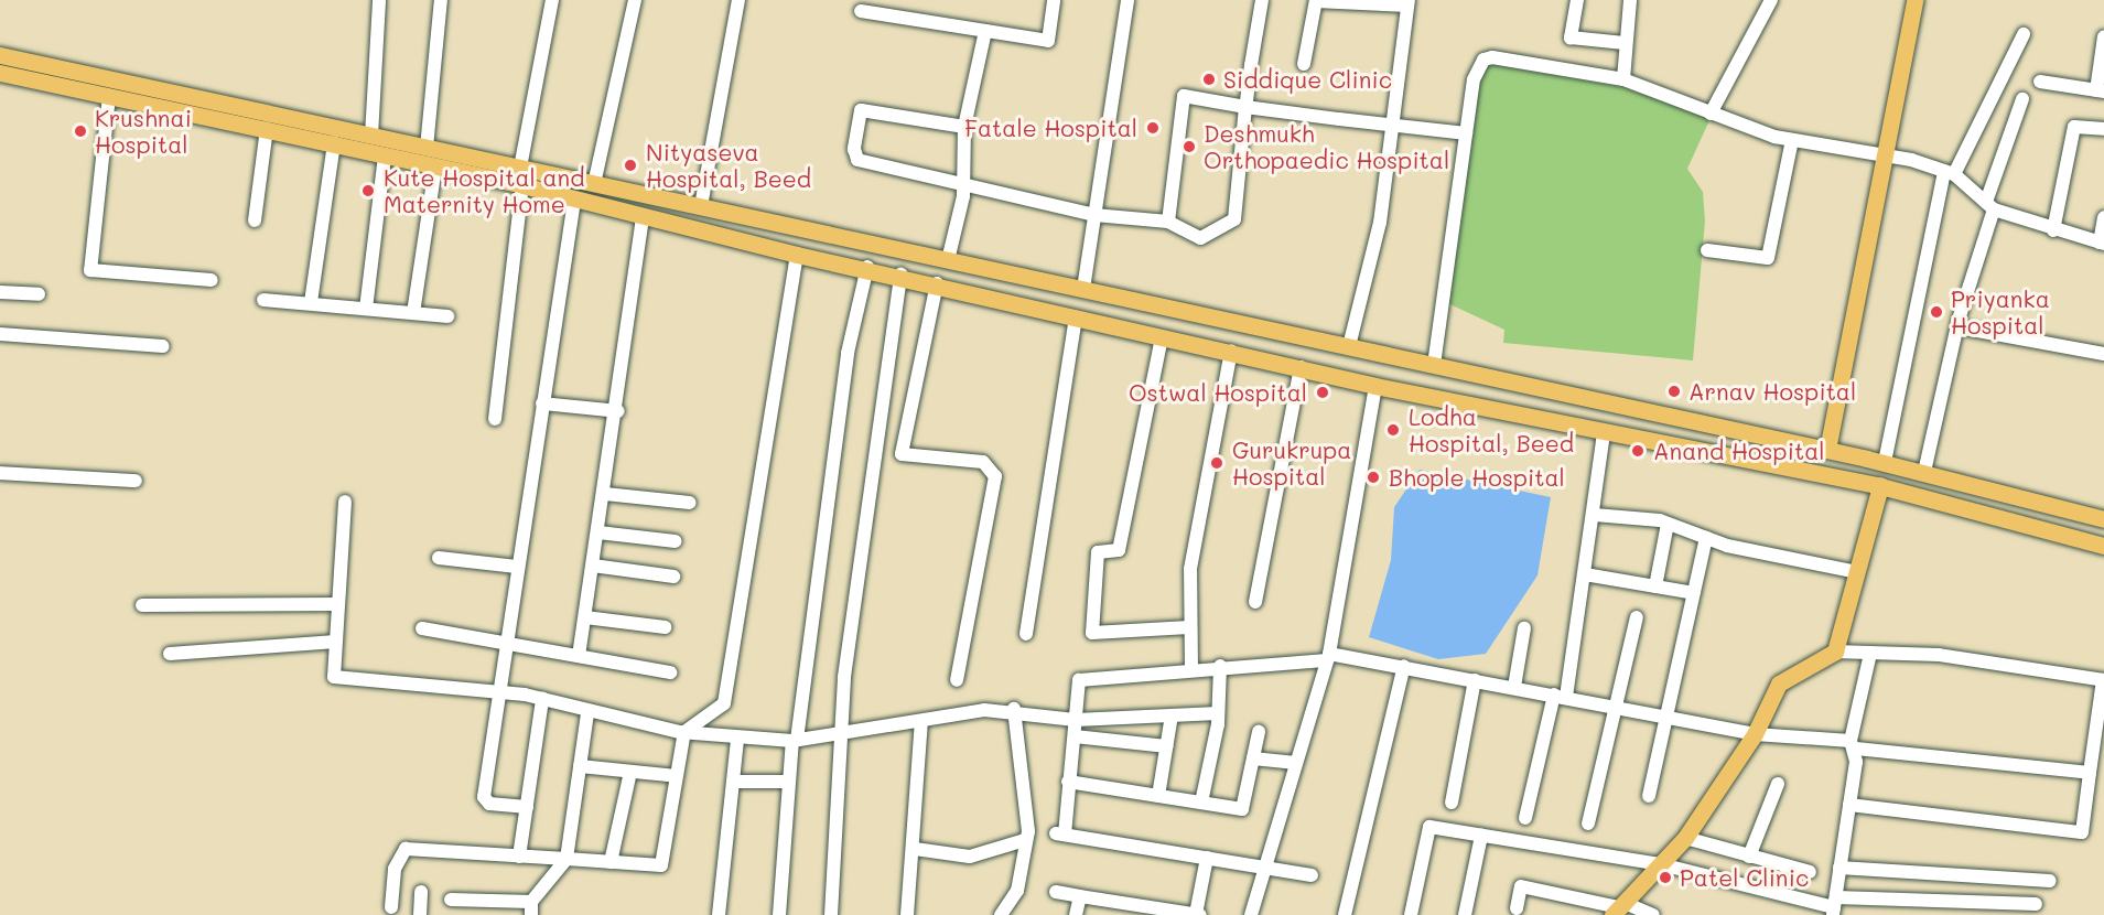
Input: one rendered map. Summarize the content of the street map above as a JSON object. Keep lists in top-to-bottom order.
{
  "places": [
    "Siddique Clinic",
    "Fatale Hospital",
    "Krushnai Hospital",
    "Deshmukh Orthopaedic Hospital",
    "Nityaseva Hospital, Beed",
    "Kute Hospital and Maternity Home",
    "Priyanka Hospital",
    "Arnav Hospital",
    "Ostwal Hospital",
    "Lodha Hospital, Beed",
    "Anand Hospital",
    "Gurukrupa Hospital",
    "Bhople Hospital",
    "Patel Clinic"
  ]
}
